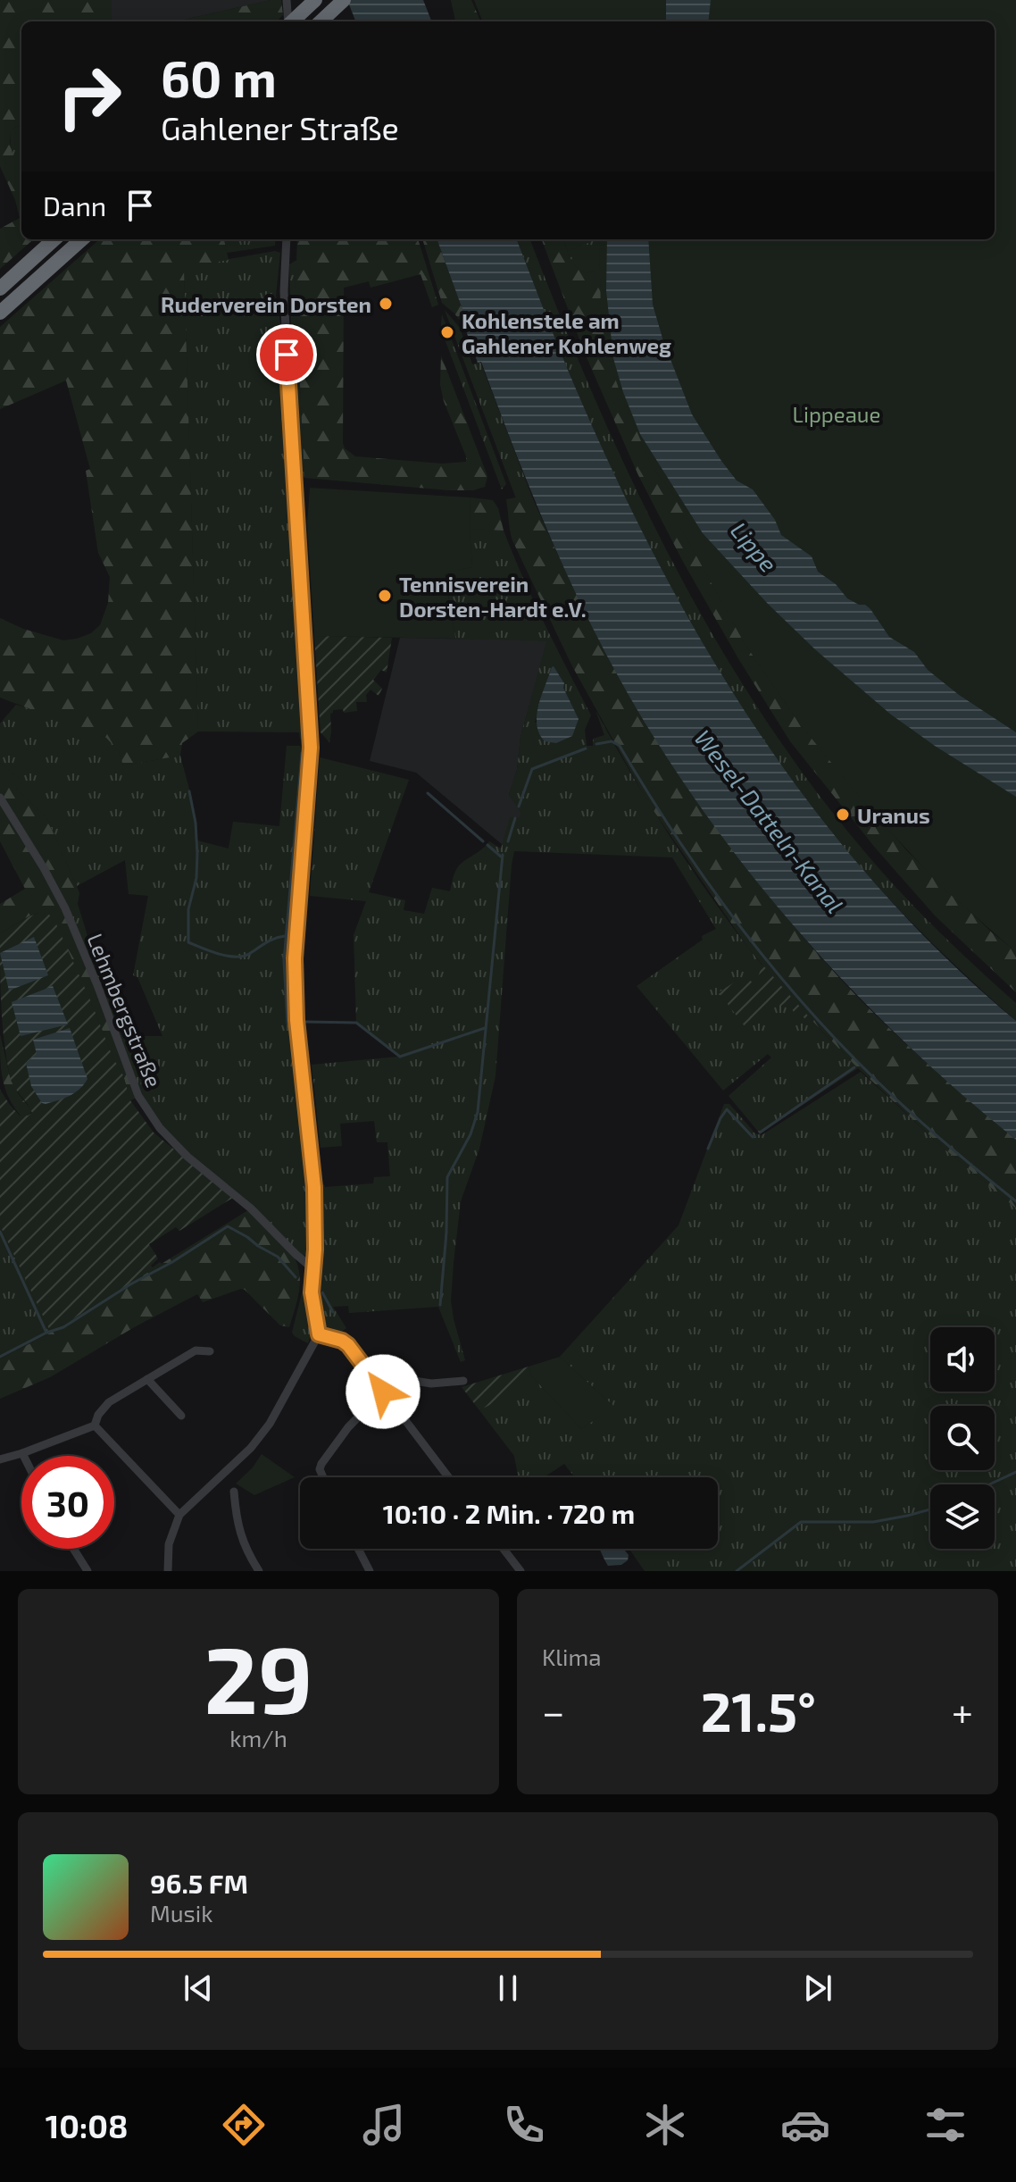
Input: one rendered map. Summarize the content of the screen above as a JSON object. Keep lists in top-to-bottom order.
{
  "streets": {
    "street": ["Lehmbergstraße"]
  },
  "water": ["Lippe", "Wesel-Datteln-Kanal"],
  "parks": ["Lippeaue"],
  "places": [
    "Ruderverein Dorsten",
    "Kohlenstele am Gahlener Kohlenweg",
    "Tennisverein Dorsten-Hardt e.V.",
    "Uranus"
  ],
  "page": {
    "turn": ["60 m", "Gahlener Straße"],
    "then": "Dann",
    "limit": "30",
    "trip": "10:10 · 2 Min. · 720 m",
    "tile": [
      ["29", "km/h"],
      "Klima"
    ],
    "heat": ["−", "21.5°", "+"],
    "song": ["96.5 FM", "Musik"],
    "tabs": "10:08"
  }
}
